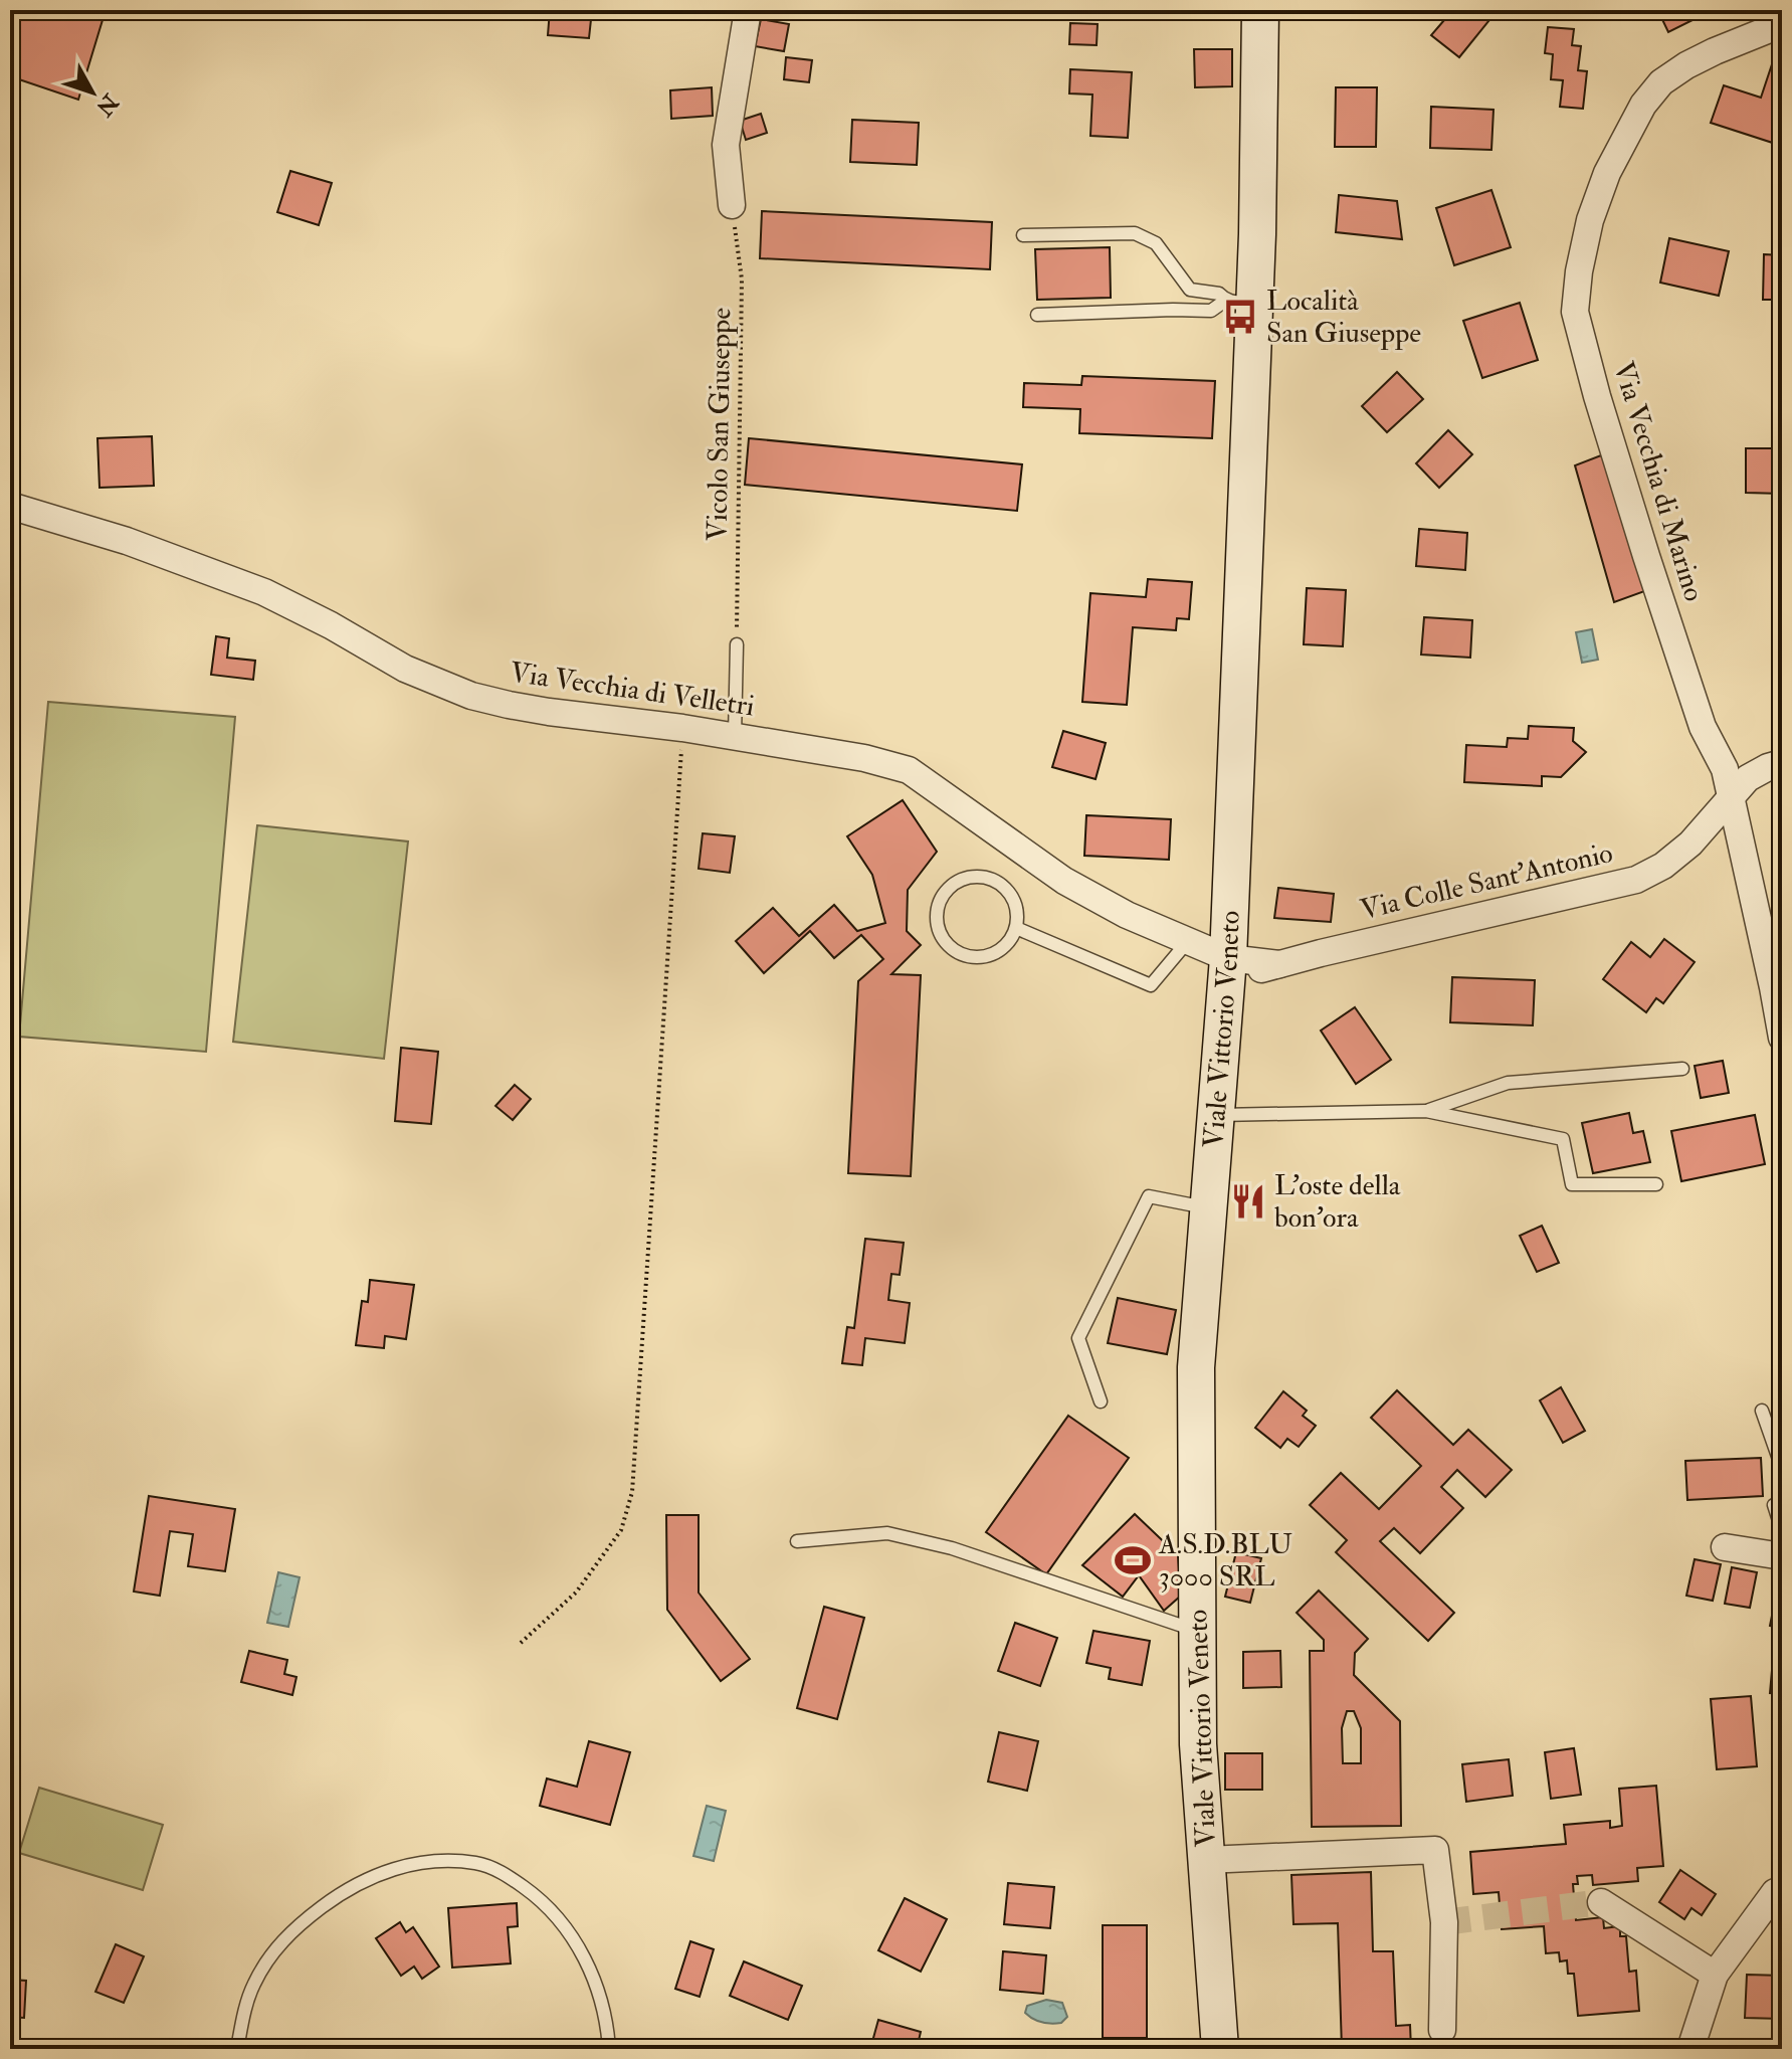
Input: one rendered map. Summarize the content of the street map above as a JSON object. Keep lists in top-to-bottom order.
{
  "streets": {
    "main road": ["Viale Vittorio Veneto"],
    "street": ["Via Vecchia di Marino", "Via Vecchia di Velletri", "Via Colle Sant'Antonio"],
    "path": ["Vicolo San Giuseppe"]
  },
  "crossings": [
    ["Via Vecchia di Marino", "Via Colle Sant'Antonio"],
    ["Via Vecchia di Velletri", "Via Colle Sant'Antonio"],
    ["Via Vecchia di Velletri", "Viale Vittorio Veneto"],
    ["Via Colle Sant'Antonio", "Viale Vittorio Veneto"]
  ],
  "places": {
    "bus stop": ["Località San Giuseppe"],
    "restaurant": ["L’oste della bon’ora"],
    "sports": ["A.S.D.BLU 3000 SRL"]
  },
  "north": "bottom right"
}
